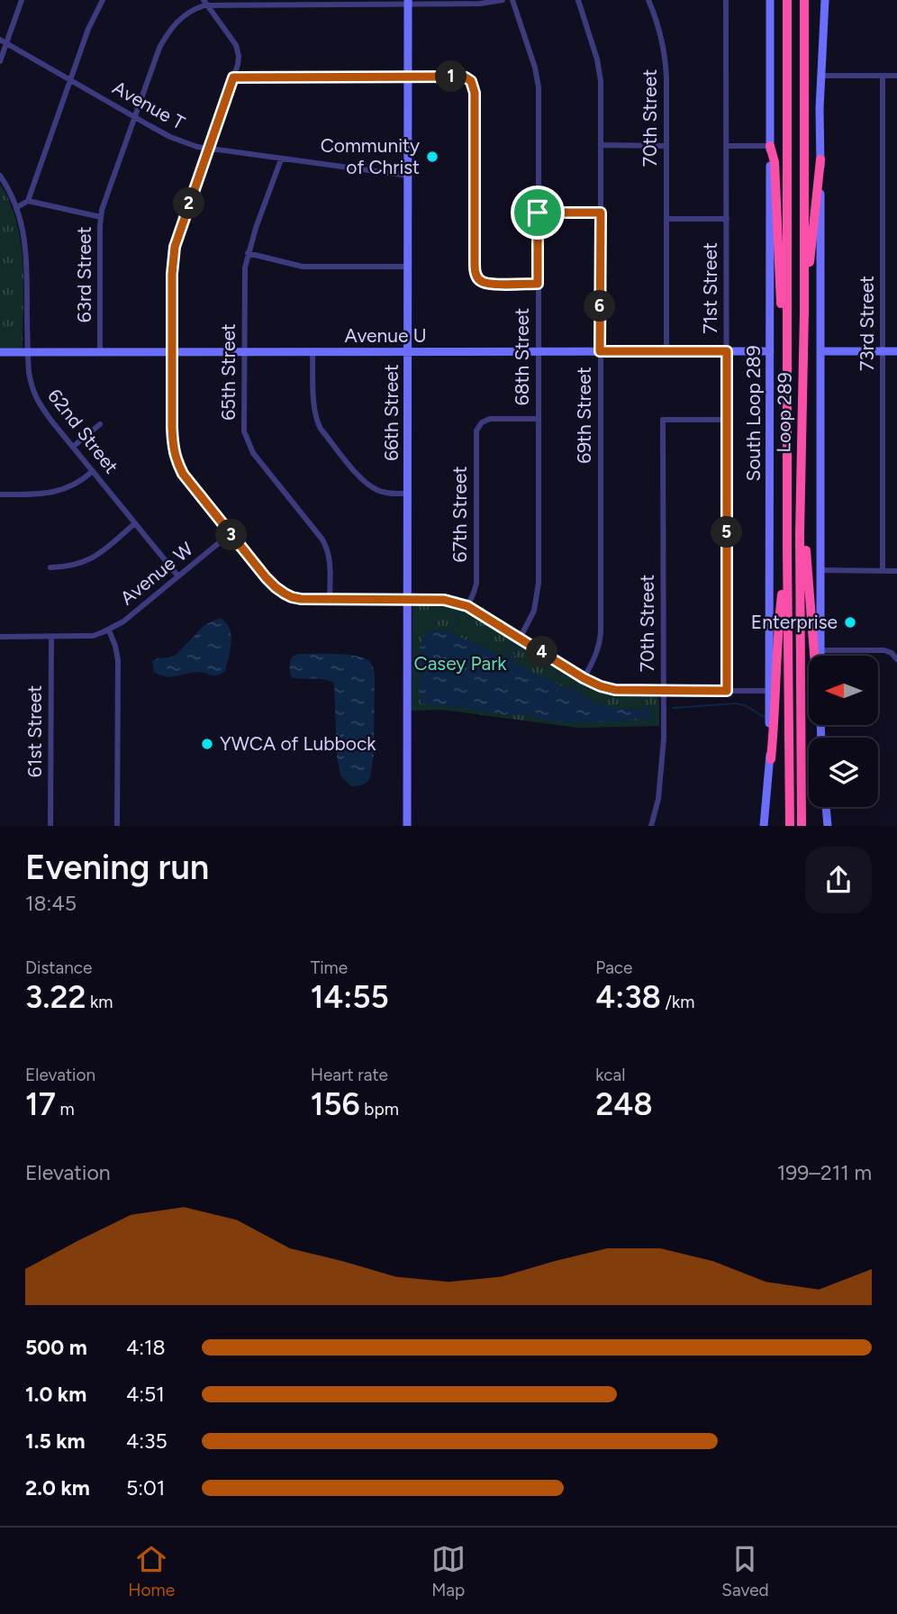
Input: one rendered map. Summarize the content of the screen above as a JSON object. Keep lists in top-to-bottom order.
{
  "streets": {
    "highway": ["Loop 289"],
    "street": [
      "Avenue T",
      "70th Street",
      "63rd Street",
      "71st Street",
      "73rd Street",
      "Avenue U",
      "68th Street",
      "65th Street",
      "66th Street",
      "South Loop 289",
      "69th Street",
      "62nd Street",
      "67th Street",
      "Avenue W",
      "61st Street"
    ]
  },
  "crossings": [
    ["Avenue T", "63rd Street"],
    ["Avenue T", "65th Street"],
    ["Avenue T", "66th Street"],
    ["70th Street", "71st Street"],
    ["70th Street", "Avenue U"],
    ["63rd Street", "Avenue U"],
    ["71st Street", "Avenue U"],
    ["Avenue U", "68th Street"],
    ["Avenue U", "65th Street"],
    ["Avenue U", "66th Street"],
    ["Avenue U", "South Loop 289"],
    ["Avenue U", "69th Street"],
    ["Avenue U", "62nd Street"],
    ["68th Street", "67th Street"],
    ["62nd Street", "Avenue W"],
    ["Avenue W", "61st Street"]
  ],
  "parks": ["Casey Park"],
  "places": ["Community of Christ", "Enterprise", "YWCA of Lubbock"],
  "north": "left",
  "page": {
    "pins": [
      "1",
      "2",
      "6",
      "5",
      "3",
      "4"
    ],
    "heading": ["Evening run", "18:45"],
    "stats": [
      ["Distance", "3.22 km"],
      ["Time", "14:55"],
      ["Pace", "4:38 /km"],
      ["Elevation", "17 m"],
      ["Heart rate", "156 bpm"],
      ["kcal", "248"]
    ],
    "chart": ["Elevation", "199–211 m"],
    "list": [
      {
        "name": "500 m",
        "note": "4:18"
      },
      {
        "name": "1.0 km",
        "note": "4:51"
      },
      {
        "name": "1.5 km",
        "note": "4:35"
      },
      {
        "name": "2.0 km",
        "note": "5:01"
      }
    ],
    "tabs": ["Home", "Map", "Saved"]
  }
}
